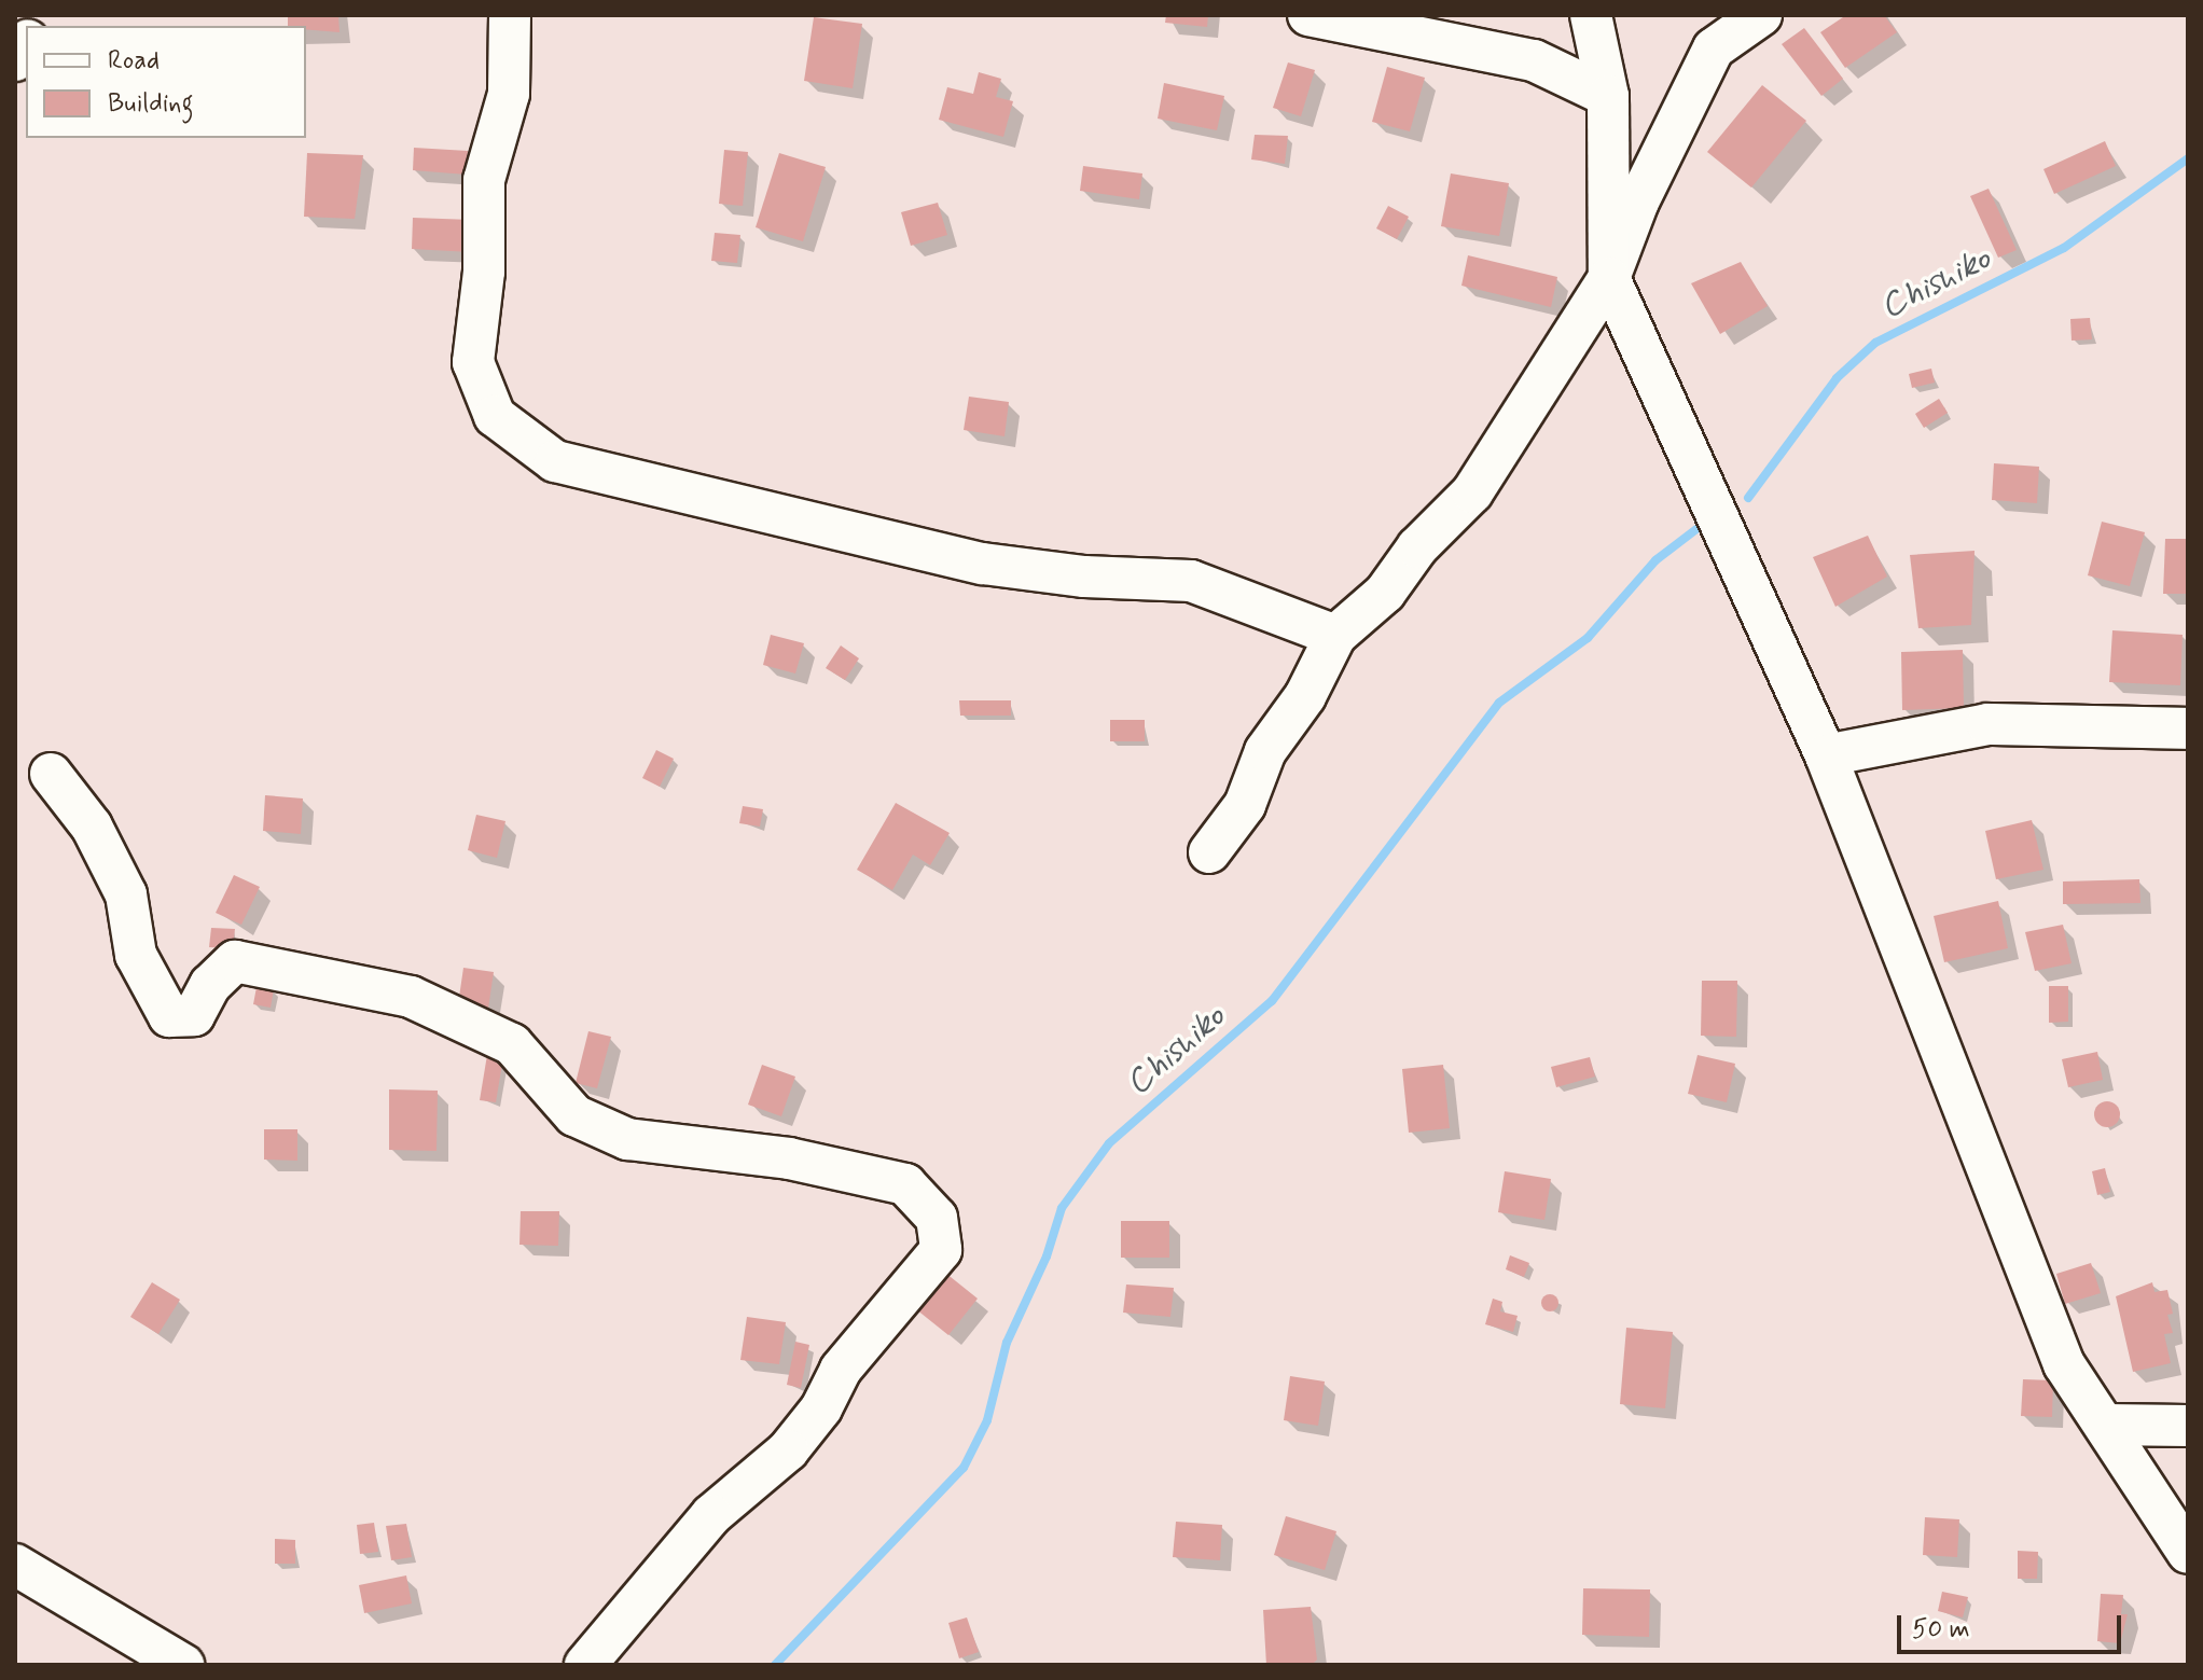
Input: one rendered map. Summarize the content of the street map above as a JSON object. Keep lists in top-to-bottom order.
{
  "water": ["Chishiko"],
  "legend": ["Road", "Building"],
  "scale_bar": "50 m"
}
